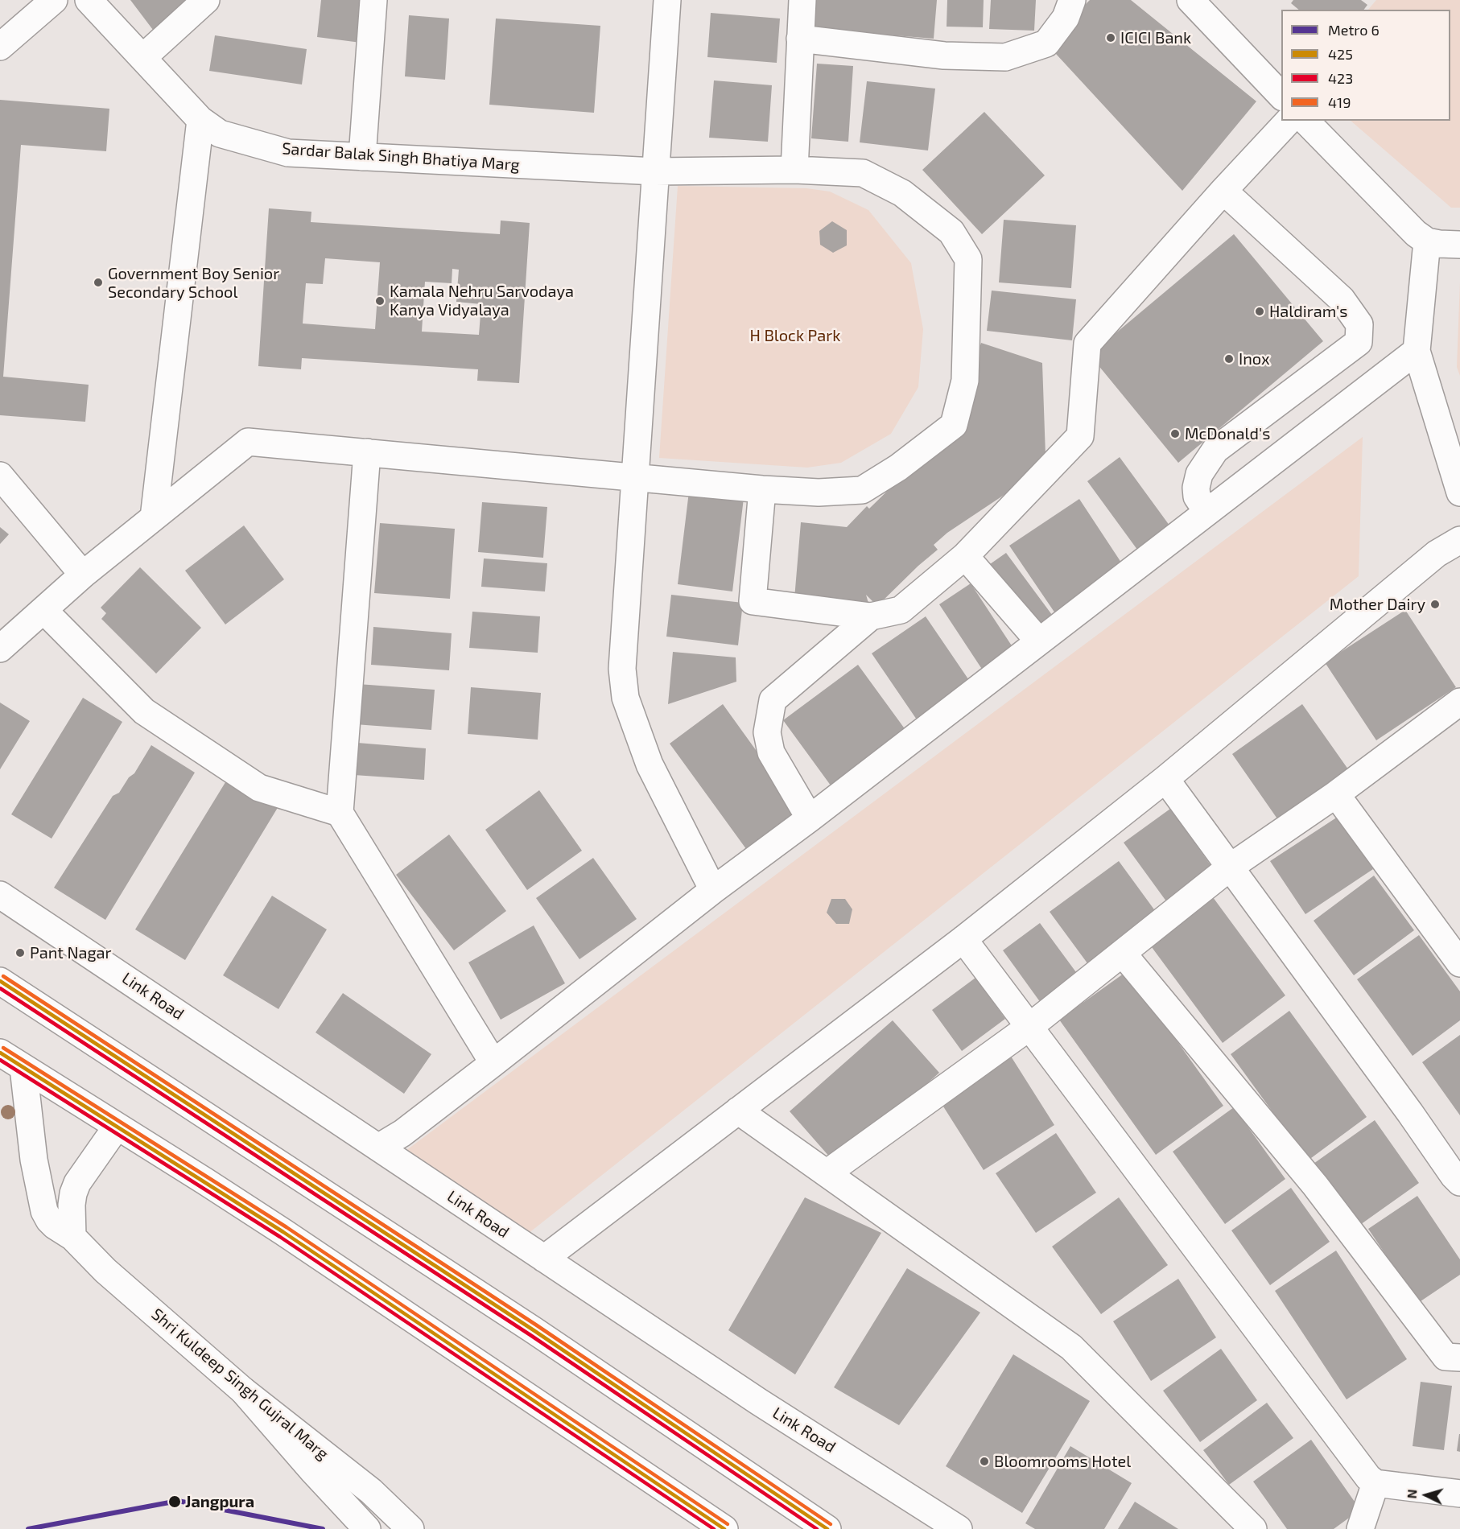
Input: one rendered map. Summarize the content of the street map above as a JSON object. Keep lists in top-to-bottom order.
{
  "streets": {
    "main road": ["Sardar Balak Singh Bhatiya Marg", "Link Road", "Shri Kuldeep Singh Gujral Marg"]
  },
  "parks": ["H Block Park"],
  "places": [
    "ICICI Bank",
    "Government Boy Senior Secondary School",
    "Kamala Nehru Sarvodaya Kanya Vidyalaya",
    "Haldiram's",
    "Inox",
    "McDonald's",
    "Mother Dairy",
    "Pant Nagar",
    "Bloomrooms Hotel",
    "Jangpura"
  ],
  "lines": [
    "transit line 419",
    "transit line 425",
    "transit line 423",
    "metro line 6"
  ],
  "legend": [
    "Metro 6",
    "425",
    "423",
    "419"
  ],
  "north": "left"
}
